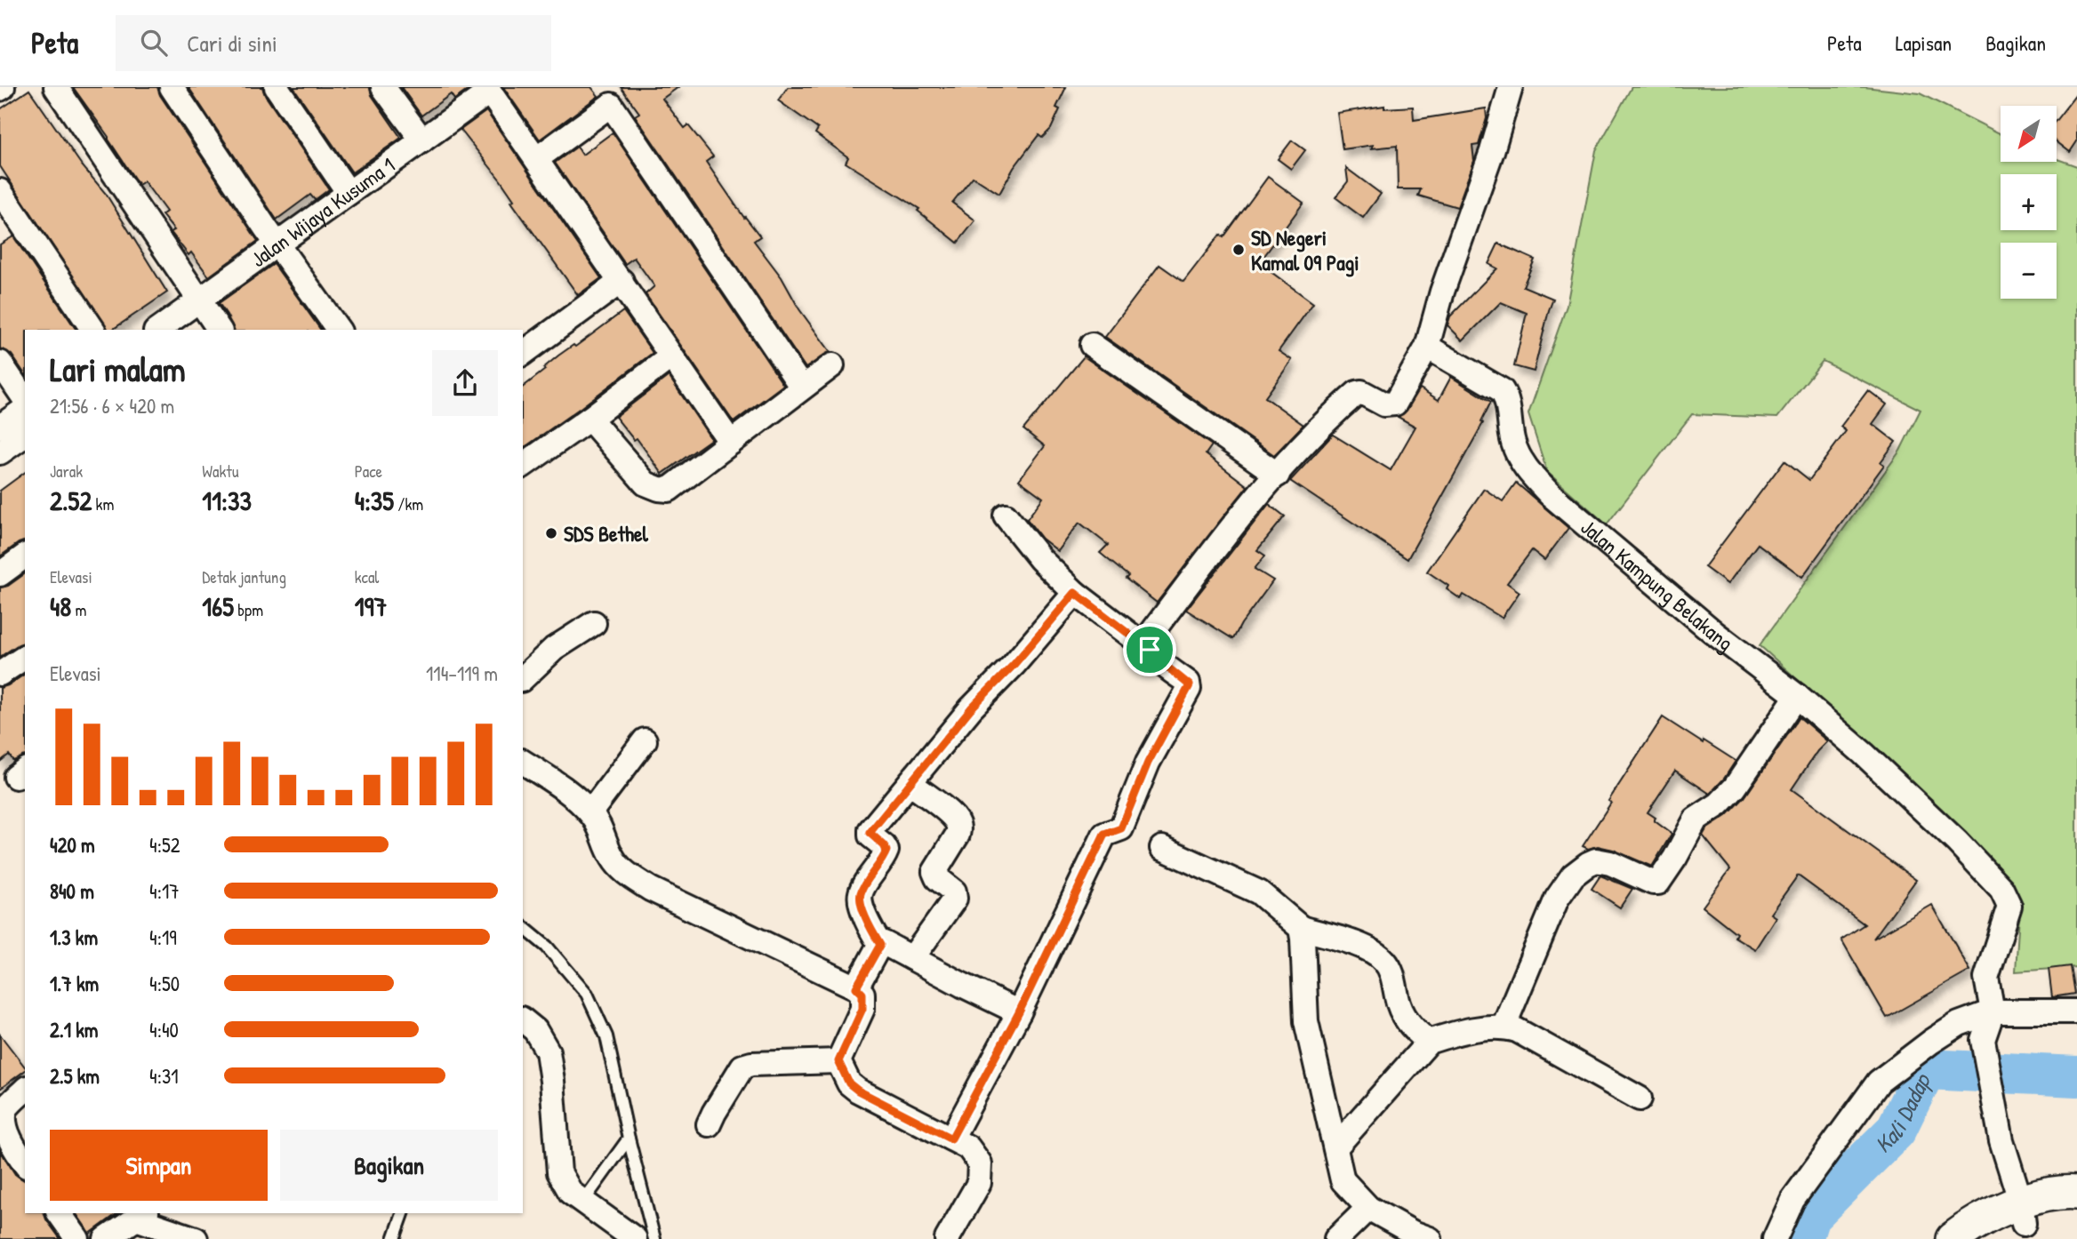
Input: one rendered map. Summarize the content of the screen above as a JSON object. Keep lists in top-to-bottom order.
{
  "streets": {
    "street": ["Jalan Wijaya Kusuma 1", "Jalan Kampung Belakang"]
  },
  "water": ["Kali Dadap"],
  "places": ["SD Negeri Kamal 09 Pagi", "SDS Bethel"],
  "north": "bottom left",
  "page": {
    "header": "Peta",
    "search": "Cari di sini",
    "nav": ["Peta", "Lapisan", "Bagikan"],
    "map_buttons": ["+", "−"],
    "heading": ["Lari malam", "21:56 · 6 × 420 m"],
    "stats": [
      ["Jarak", "2.52 km"],
      ["Waktu", "11:33"],
      ["Pace", "4:35 /km"],
      ["Elevasi", "48 m"],
      ["Detak jantung", "165 bpm"],
      ["kcal", "197"]
    ],
    "chart": ["Elevasi", "114–119 m"],
    "list": [
      {
        "name": "420 m",
        "note": "4:52"
      },
      {
        "name": "840 m",
        "note": "4:17"
      },
      {
        "name": "1.3 km",
        "note": "4:19"
      },
      {
        "name": "1.7 km",
        "note": "4:50"
      },
      {
        "name": "2.1 km",
        "note": "4:40"
      },
      {
        "name": "2.5 km",
        "note": "4:31"
      }
    ],
    "buttons": ["Simpan", "Bagikan"]
  }
}
